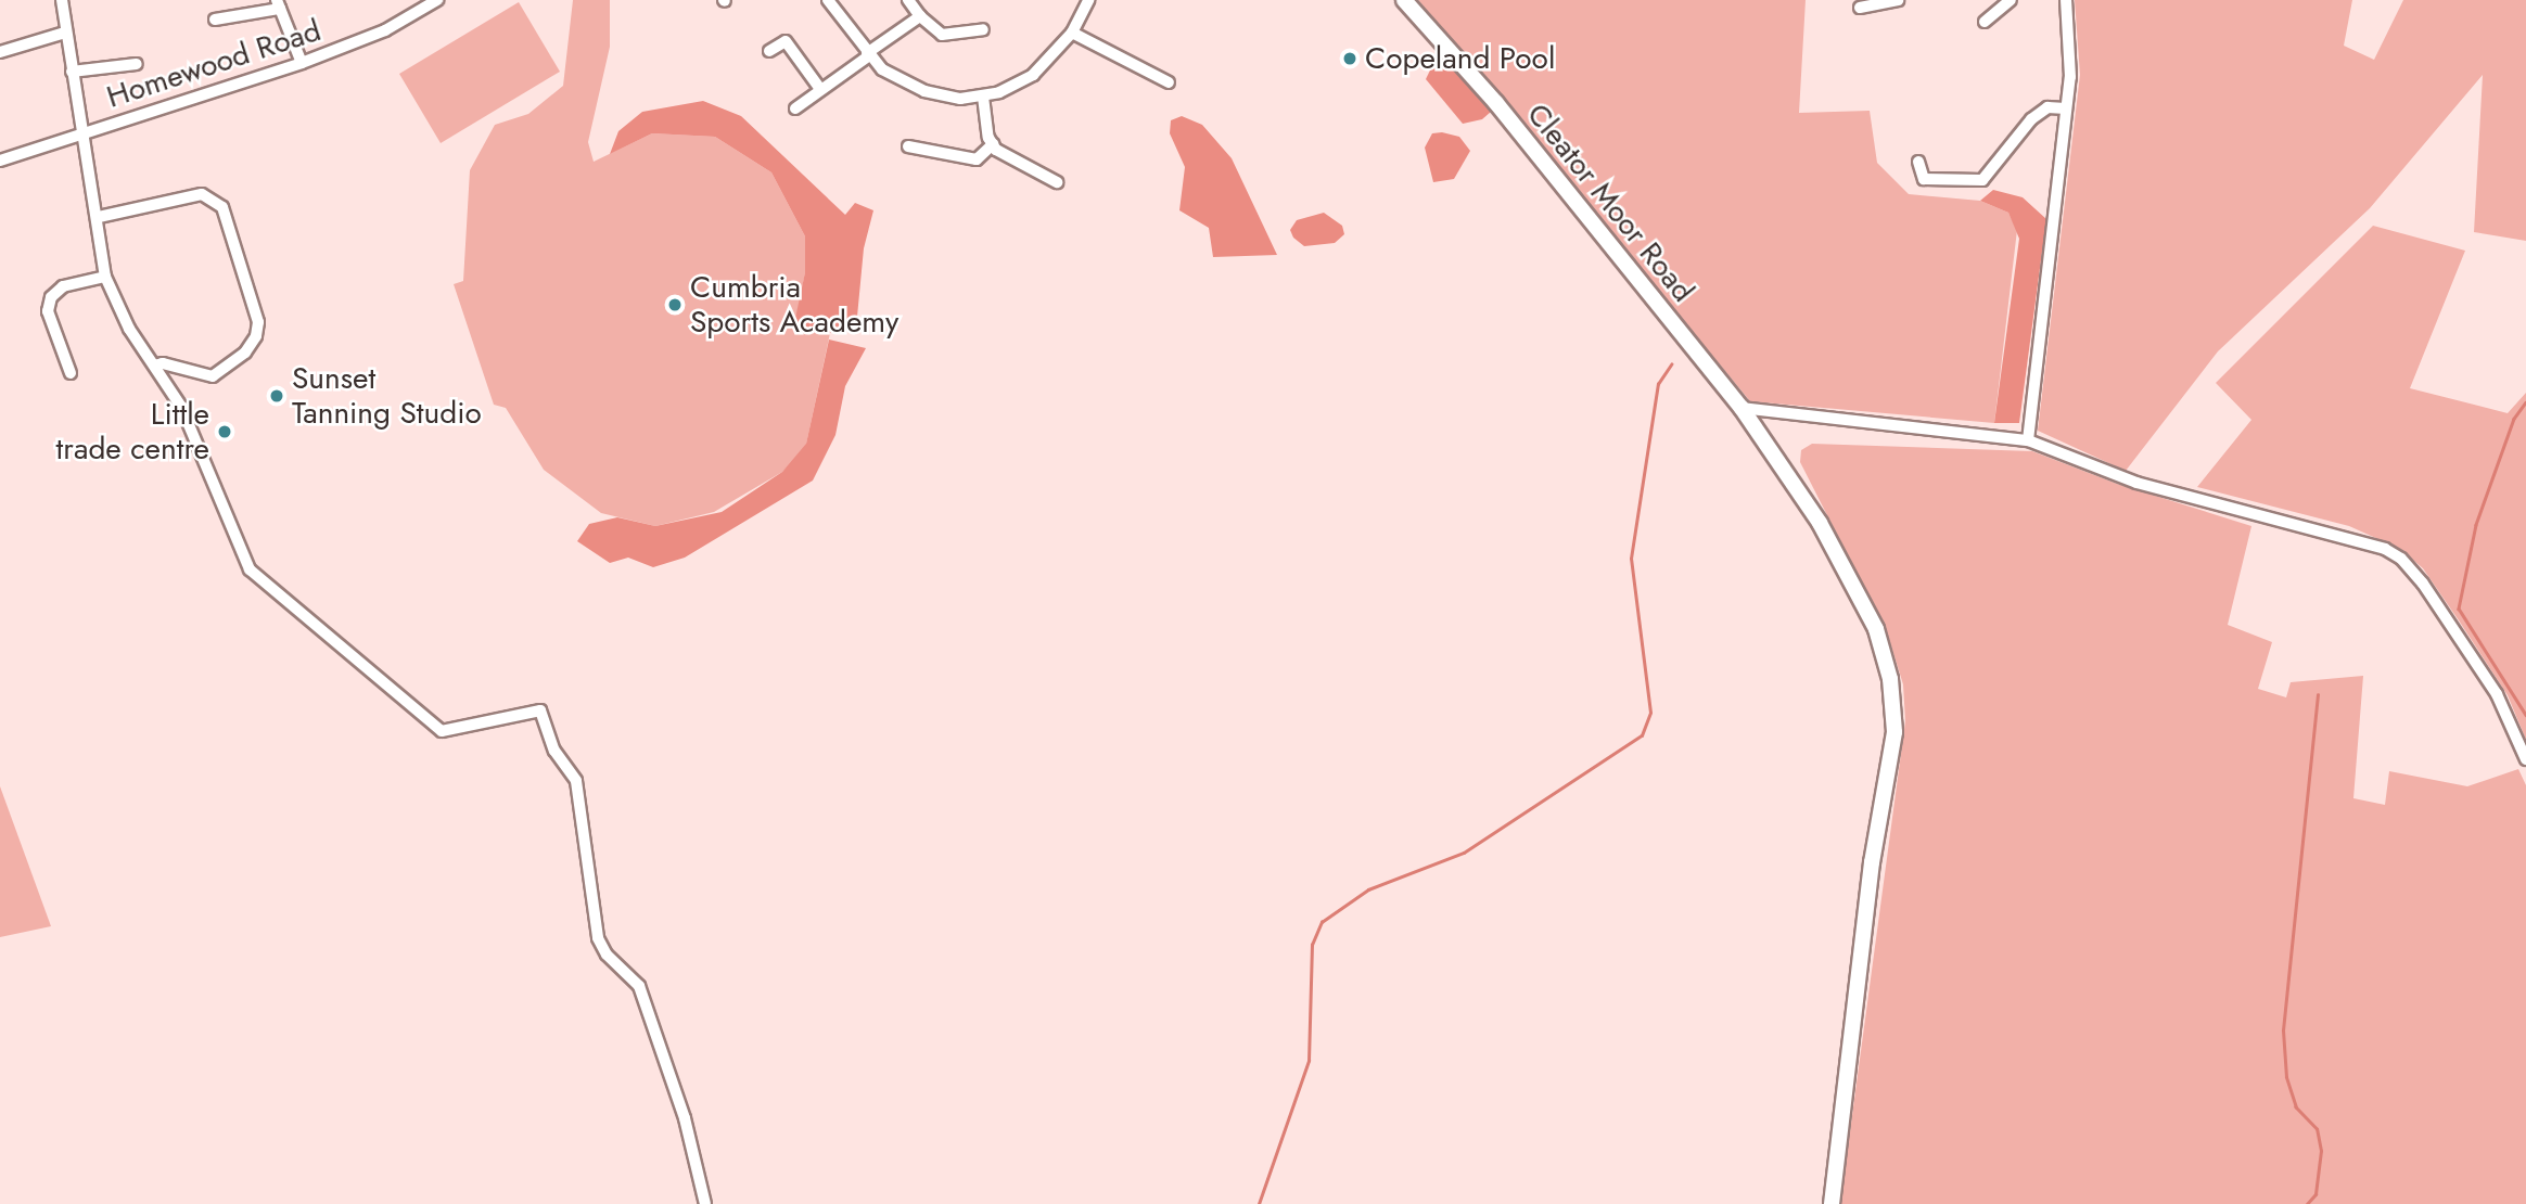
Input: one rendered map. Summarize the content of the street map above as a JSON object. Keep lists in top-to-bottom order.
{
  "streets": {
    "main road": ["Cleator Moor Road"],
    "street": ["Homewood Road"]
  },
  "places": [
    "Copeland Pool",
    "Cumbria Sports Academy",
    "Sunset Tanning Studio",
    "Little trade centre"
  ]
}
